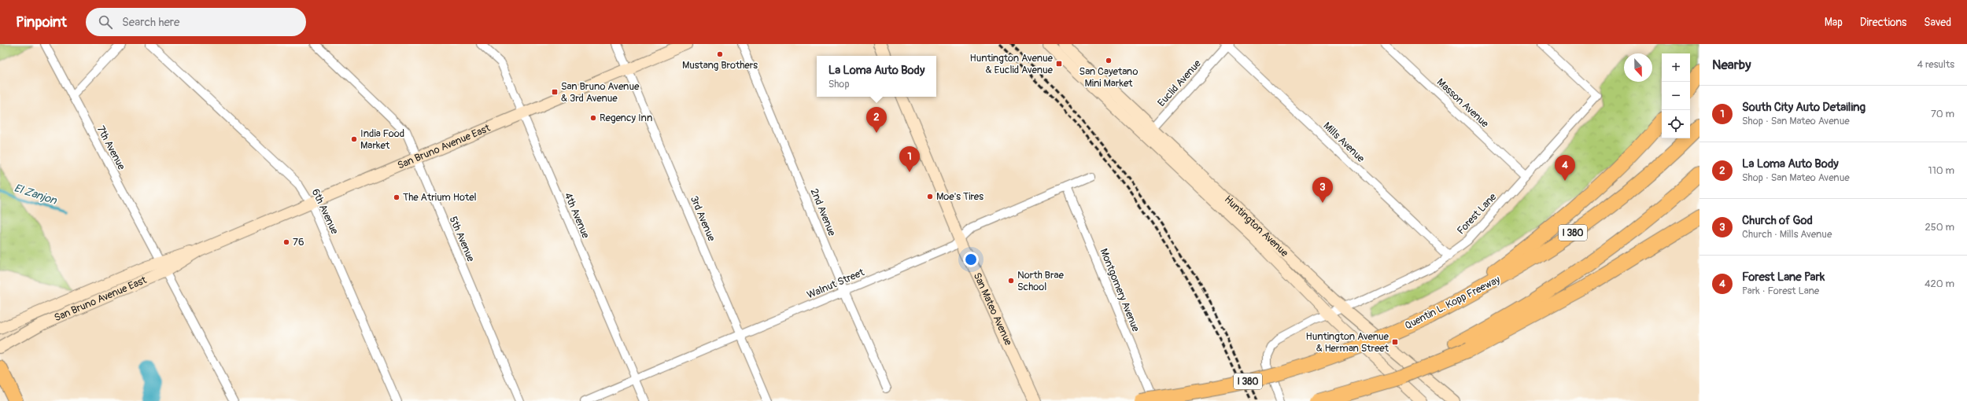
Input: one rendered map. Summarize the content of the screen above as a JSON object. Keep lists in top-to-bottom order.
{
  "streets": {
    "highway": ["I 380", "Quentin L. Kopp Freeway"],
    "main road": ["San Bruno Avenue East", "Huntington Avenue", "San Mateo Avenue"],
    "street": [
      "Euclid Avenue",
      "Masson Avenue",
      "Mills Avenue",
      "7th Avenue",
      "6th Avenue",
      "2nd Avenue",
      "Forest Lane",
      "4th Avenue",
      "3rd Avenue",
      "5th Avenue",
      "Walnut Street",
      "Montgomery Avenue"
    ]
  },
  "crossings": [
    ["Euclid Avenue", "Mills Avenue"],
    ["Euclid Avenue", "Huntington Avenue"],
    ["Masson Avenue", "Forest Lane"],
    ["Mills Avenue", "Forest Lane"],
    ["San Bruno Avenue East", "7th Avenue"],
    ["San Bruno Avenue East", "6th Avenue"],
    ["San Bruno Avenue East", "4th Avenue"],
    ["San Bruno Avenue East", "3rd Avenue"],
    ["San Bruno Avenue East", "5th Avenue"],
    ["2nd Avenue", "Walnut Street"],
    ["Forest Lane", "Huntington Avenue"],
    ["4th Avenue", "Walnut Street"],
    ["3rd Avenue", "Walnut Street"],
    ["Walnut Street", "Montgomery Avenue"],
    ["Walnut Street", "San Mateo Avenue"]
  ],
  "water": ["El Zanjon"],
  "places": {
    "other": [
      "Mustang Brothers",
      "San Cayetano Mini Market",
      "Regency Inn",
      "India Food Market",
      "Moe's Tires",
      "The Atrium Hotel",
      "76",
      "North Brae School"
    ],
    "transit": ["Huntington Avenue & Euclid Avenue", "San Bruno Avenue & 3rd Avenue", "Huntington Avenue & Herman Street"]
  },
  "north": "bottom",
  "page": {
    "header": "Pinpoint",
    "search": "Search here",
    "nav": ["Map", "Directions", "Saved"],
    "heading": ["Nearby", "4 results"],
    "map_buttons": ["+", "−"],
    "popup": ["La Loma Auto Body", "Shop"],
    "list": [
      {
        "mark": "1",
        "name": "South City Auto Detailing",
        "note": "Shop · San Mateo Avenue",
        "value": "70 m"
      },
      {
        "mark": "2",
        "name": "La Loma Auto Body",
        "note": "Shop · San Mateo Avenue",
        "value": "110 m"
      },
      {
        "mark": "3",
        "name": "Church of God",
        "note": "Church · Mills Avenue",
        "value": "250 m"
      },
      {
        "mark": "4",
        "name": "Forest Lane Park",
        "note": "Park · Forest Lane",
        "value": "420 m"
      }
    ],
    "pins": [
      "2",
      "1",
      "4",
      "3"
    ]
  }
}
